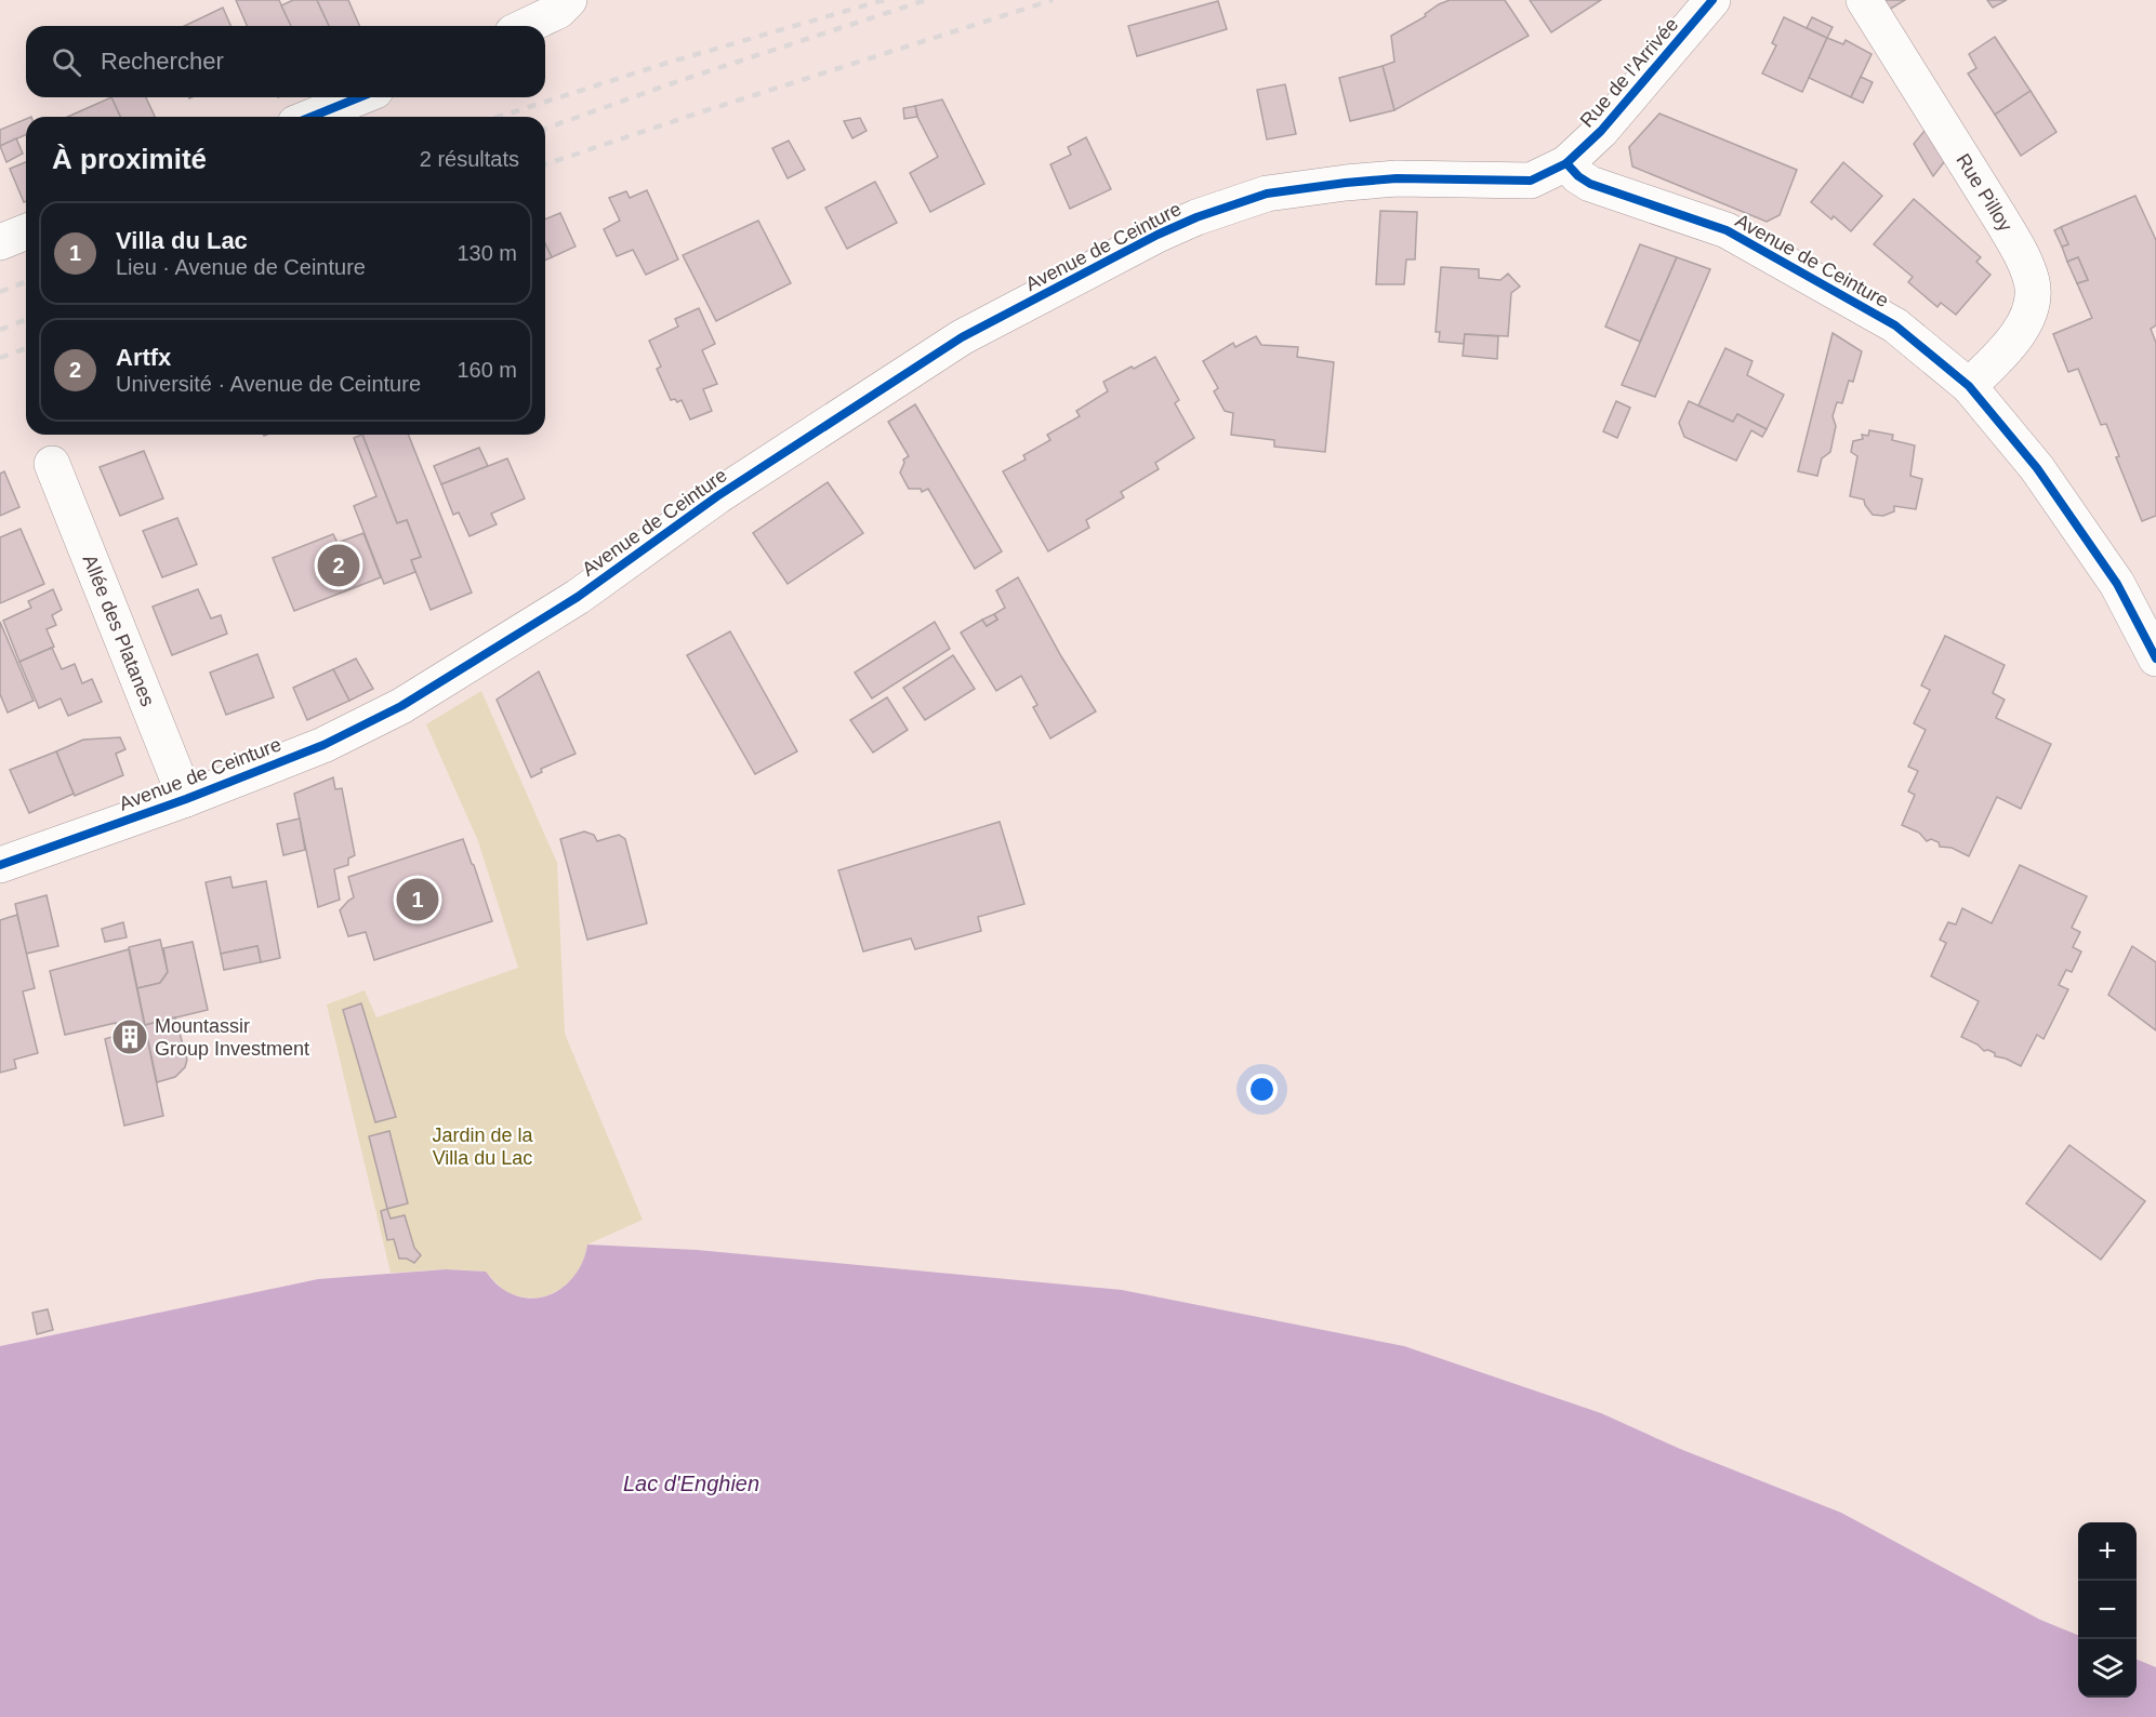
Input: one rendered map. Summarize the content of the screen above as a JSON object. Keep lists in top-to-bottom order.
{
  "streets": {
    "street": [
      "Rue de l'Arrivée",
      "Rue Pilloy",
      "Avenue de Ceinture",
      "Allée des Platanes"
    ]
  },
  "crossings": [
    ["Rue de l'Arrivée", "Avenue de Ceinture"],
    ["Rue Pilloy", "Avenue de Ceinture"],
    ["Avenue de Ceinture", "Allée des Platanes"]
  ],
  "water": ["Lac d'Enghien"],
  "parks": ["Jardin de la Villa du Lac"],
  "places": {
    "building": ["Mountassir Group Investment"]
  },
  "page": {
    "search": "Rechercher",
    "heading": ["À proximité", "2 résultats"],
    "list": [
      {
        "mark": "1",
        "name": "Villa du Lac",
        "note": "Lieu · Avenue de Ceinture",
        "value": "130 m"
      },
      {
        "mark": "2",
        "name": "Artfx",
        "note": "Université · Avenue de Ceinture",
        "value": "160 m"
      }
    ],
    "pins": ["2", "1"],
    "map_buttons": ["+", "−"]
  }
}
